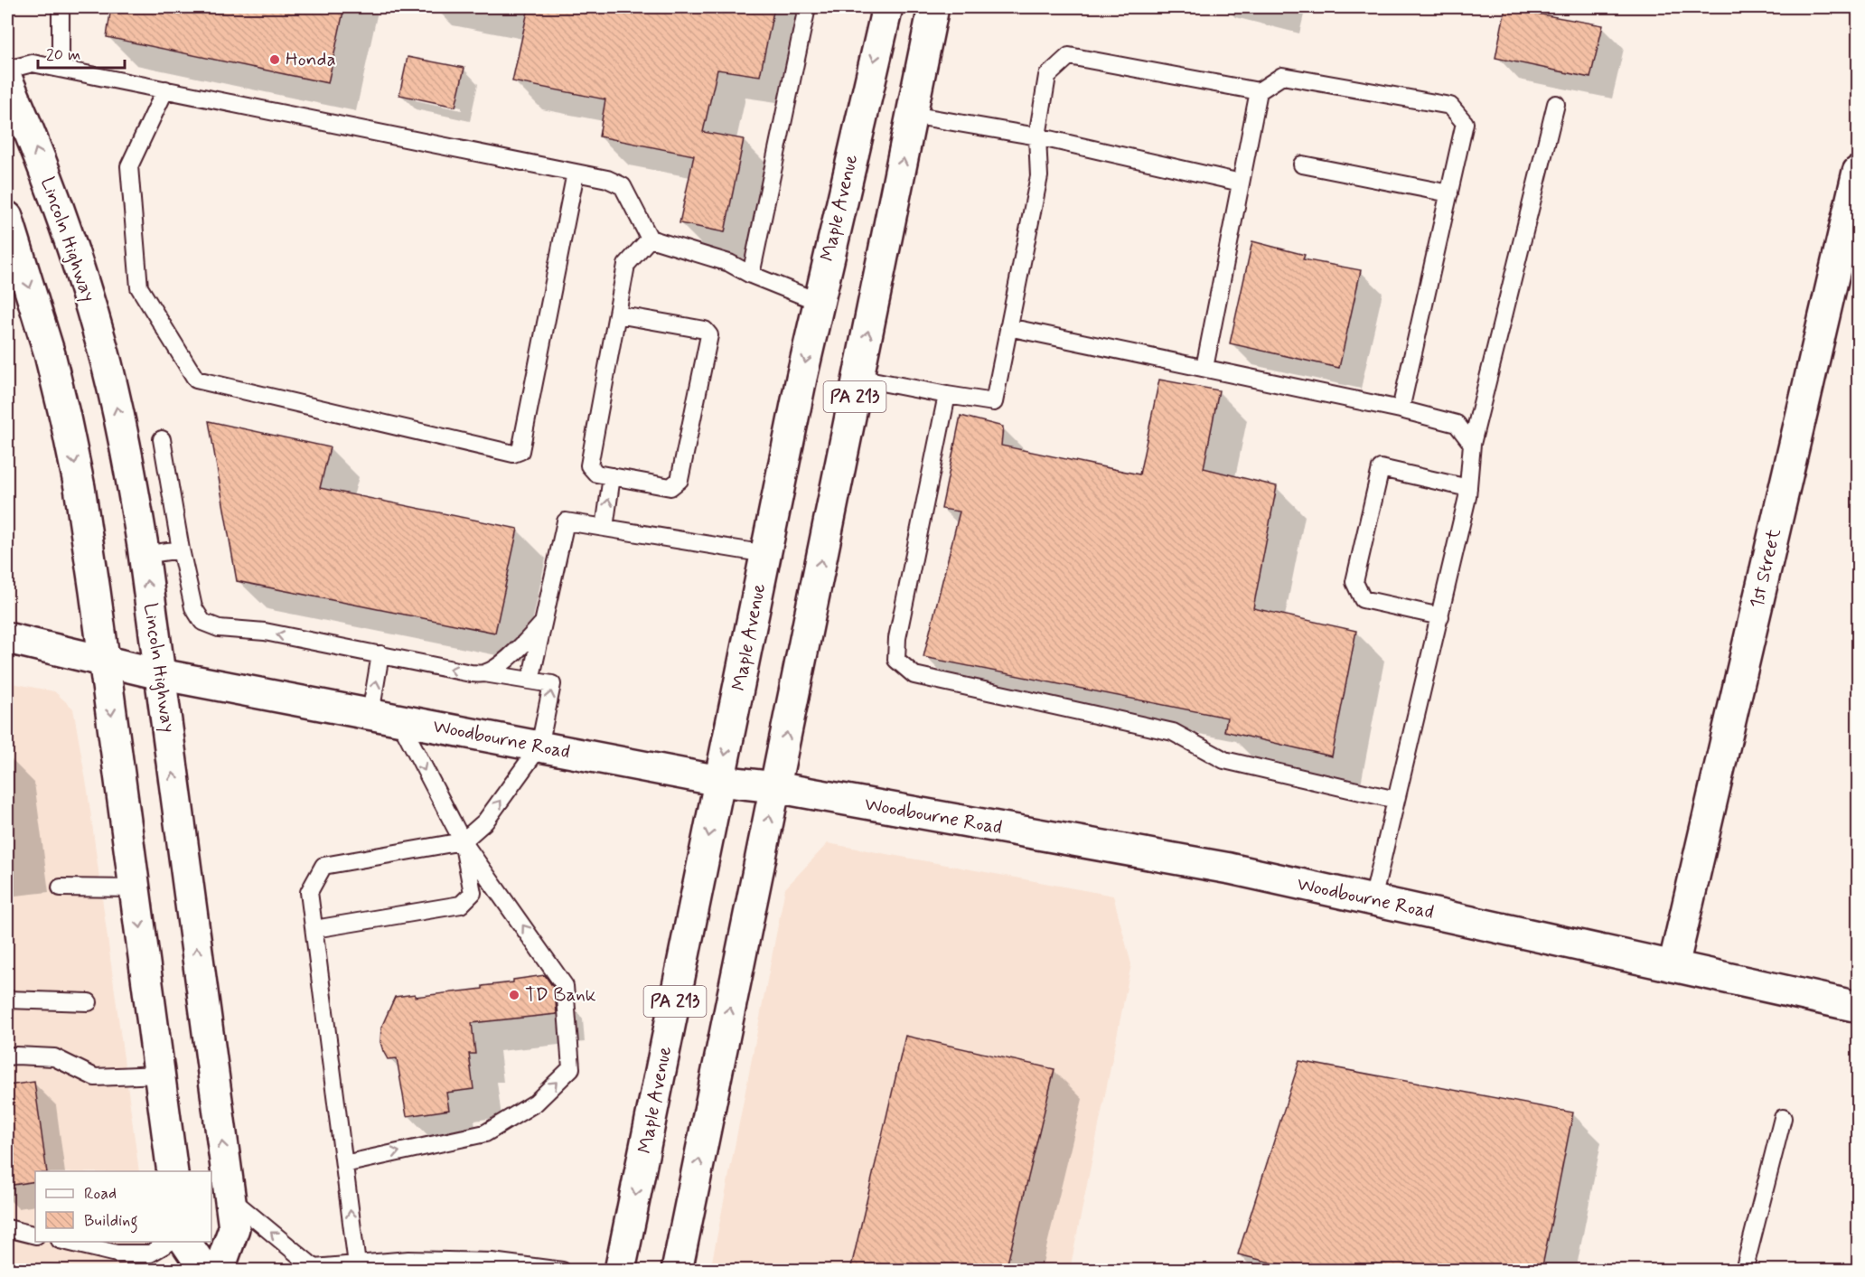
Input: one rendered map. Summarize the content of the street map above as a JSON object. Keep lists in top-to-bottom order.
{
  "streets": {
    "main road": [
      "Maple Avenue",
      "Lincoln Highway",
      "PA 213",
      "1st Street",
      "Woodbourne Road"
    ]
  },
  "crossings": [
    ["Maple Avenue", "Woodbourne Road"],
    ["Lincoln Highway", "Woodbourne Road"],
    ["PA 213", "Woodbourne Road"],
    ["1st Street", "Woodbourne Road"]
  ],
  "places": ["Honda", "TD Bank"],
  "legend": ["Road", "Building"],
  "scale_bar": "20 m"
}
